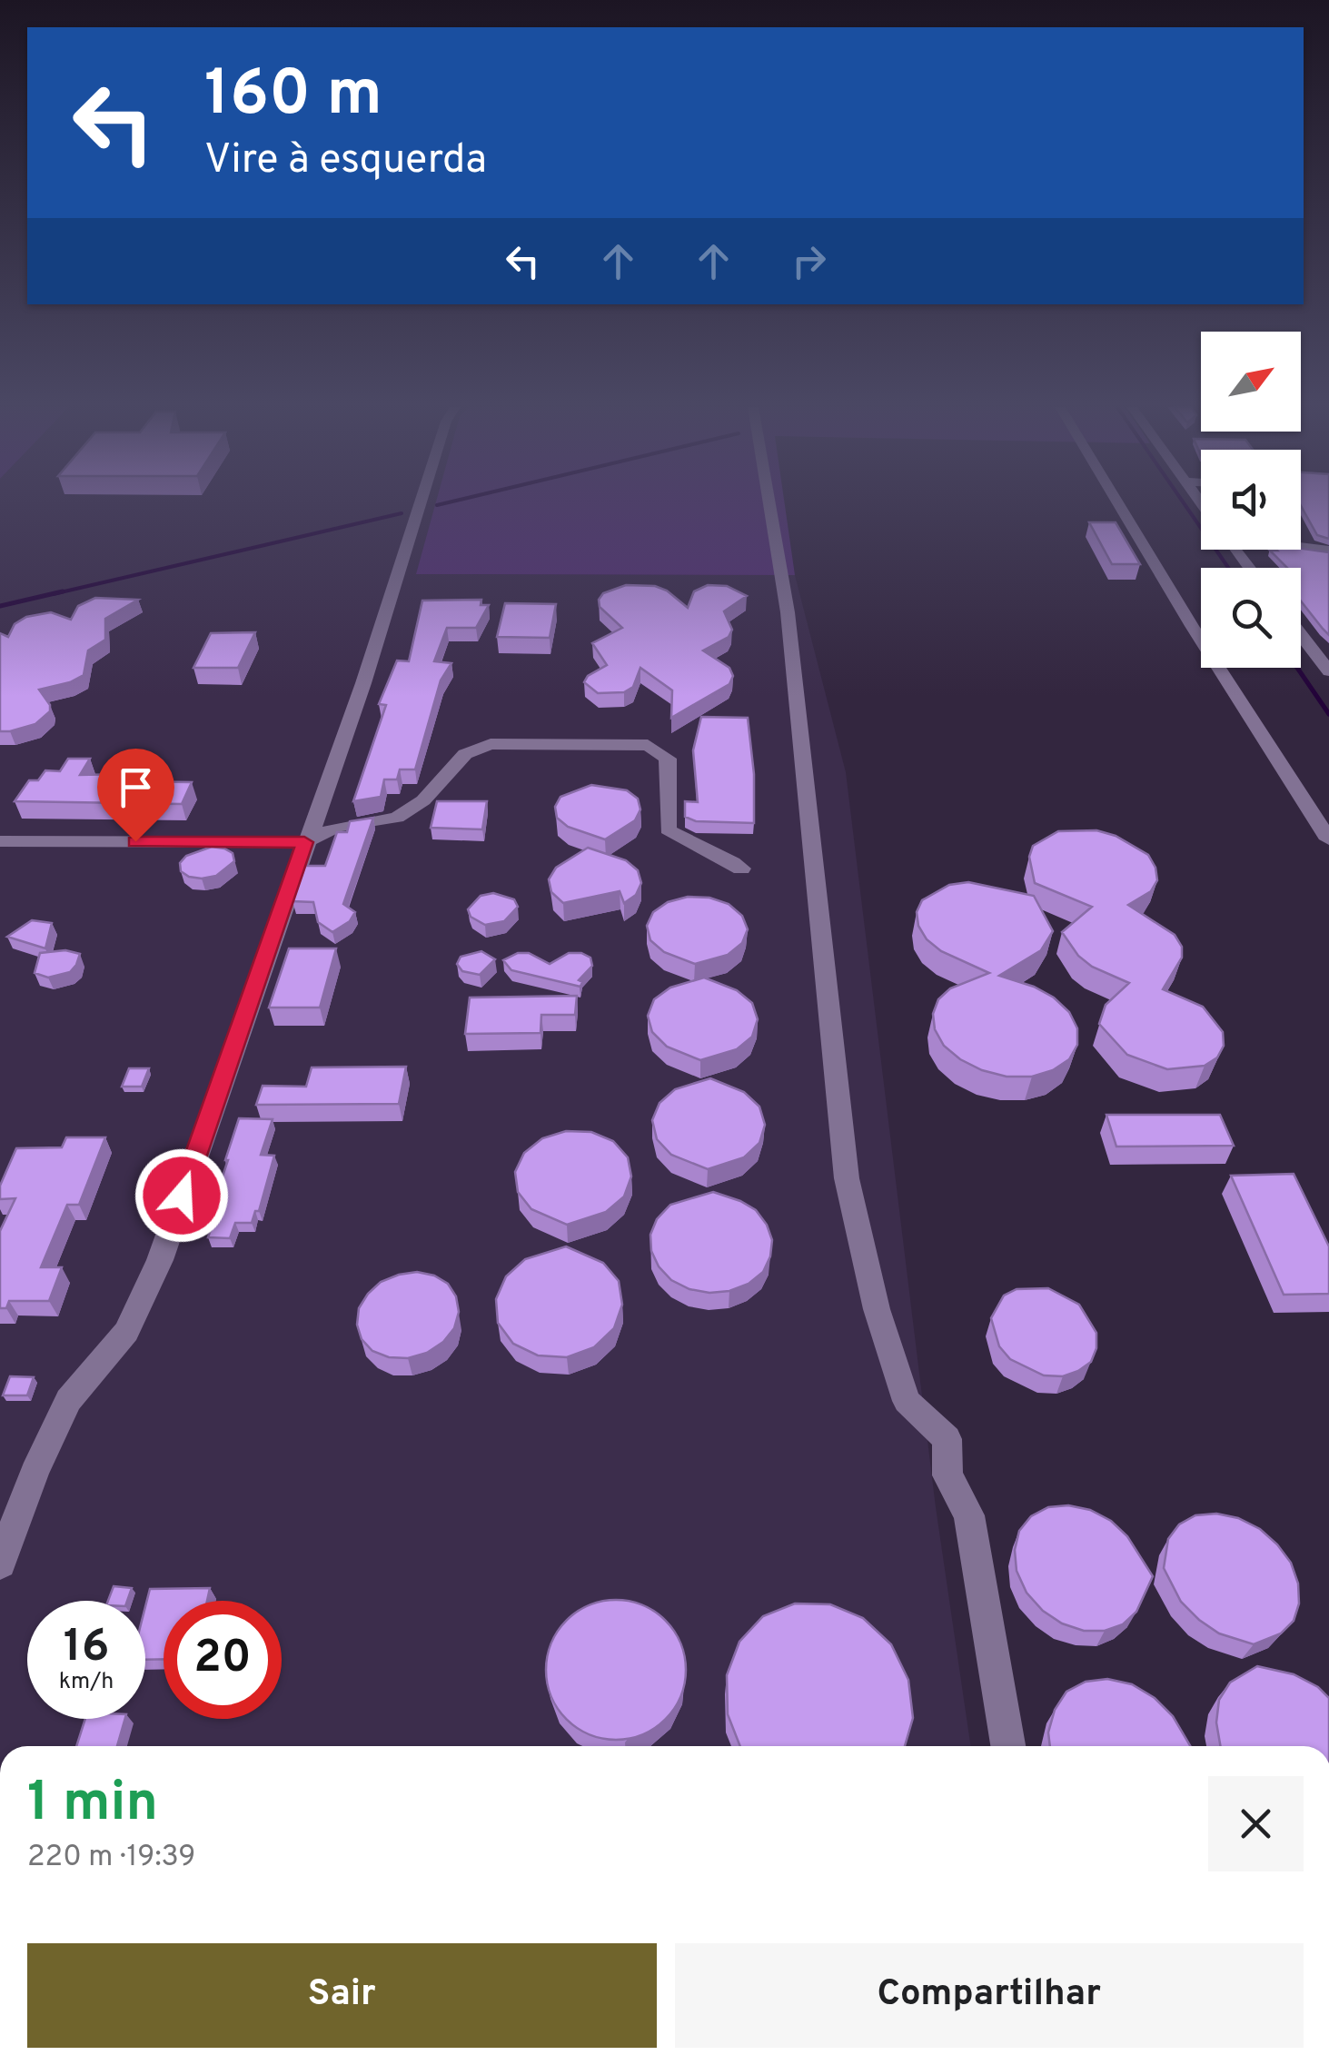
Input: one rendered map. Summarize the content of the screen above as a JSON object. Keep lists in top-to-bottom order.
{
  "north": "top right",
  "page": {
    "turn": ["160 m", "Vire à esquerda"],
    "speed": "16 km/h",
    "limit": "20",
    "heading": ["1 min", "220 m · 19:39"],
    "buttons": ["Sair", "Compartilhar"]
  }
}
